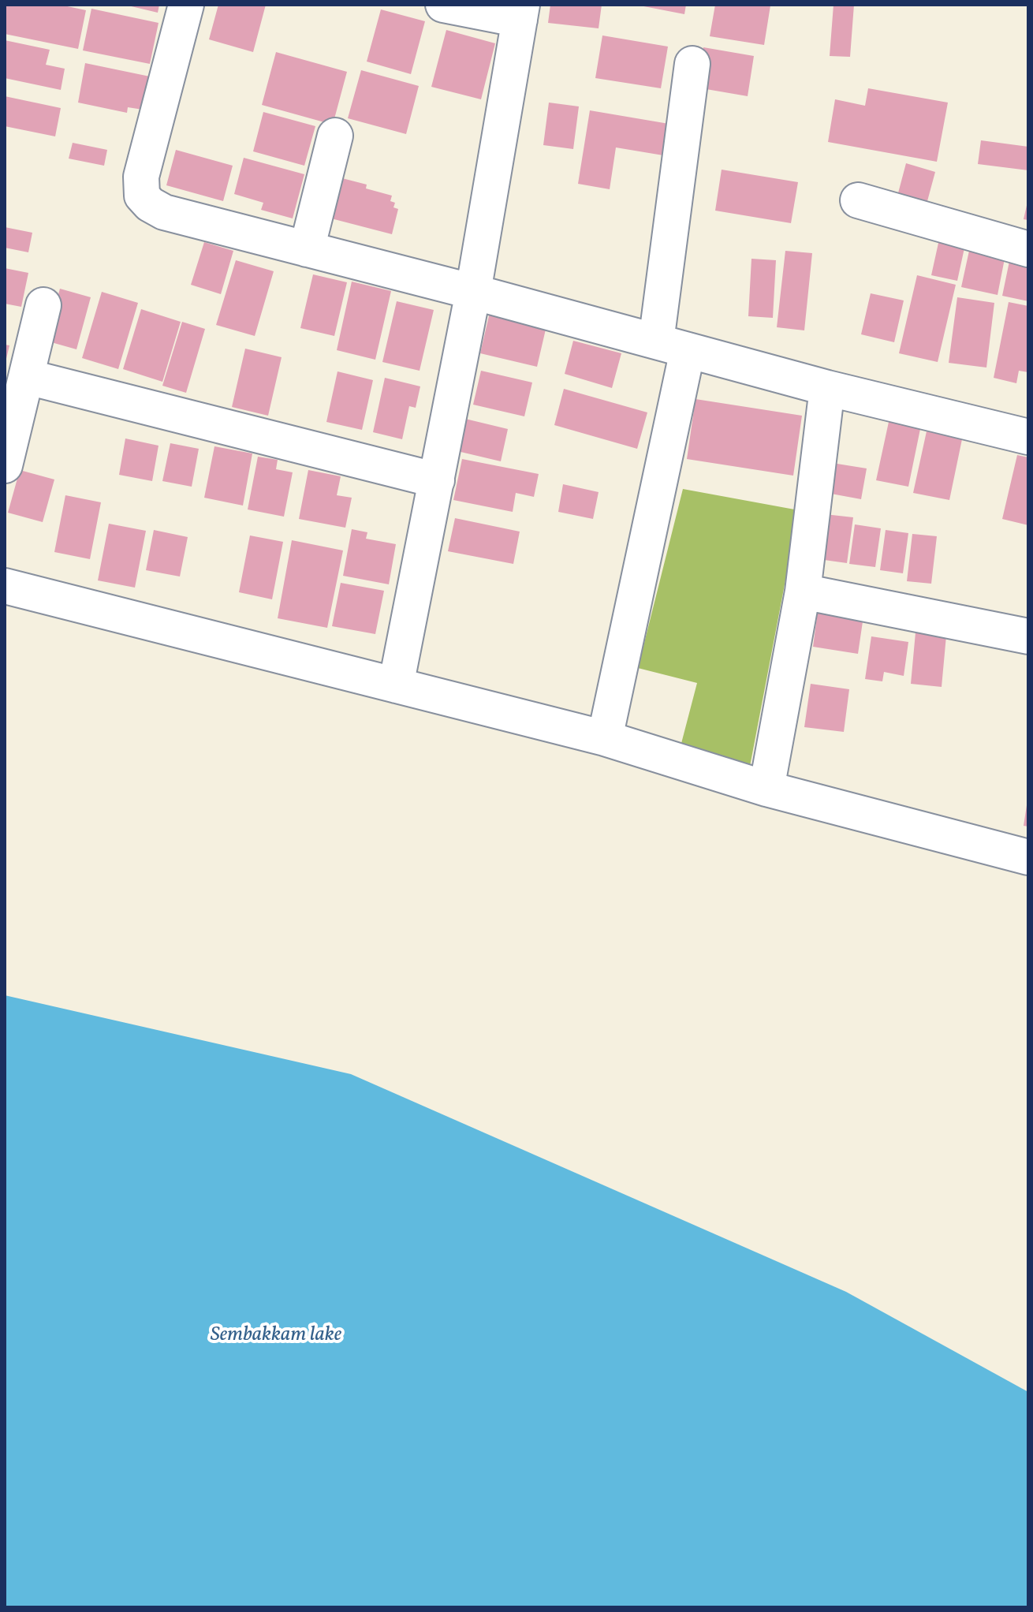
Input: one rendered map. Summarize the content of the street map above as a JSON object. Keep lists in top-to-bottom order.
{
  "water": ["Sembakkam lake"]
}
